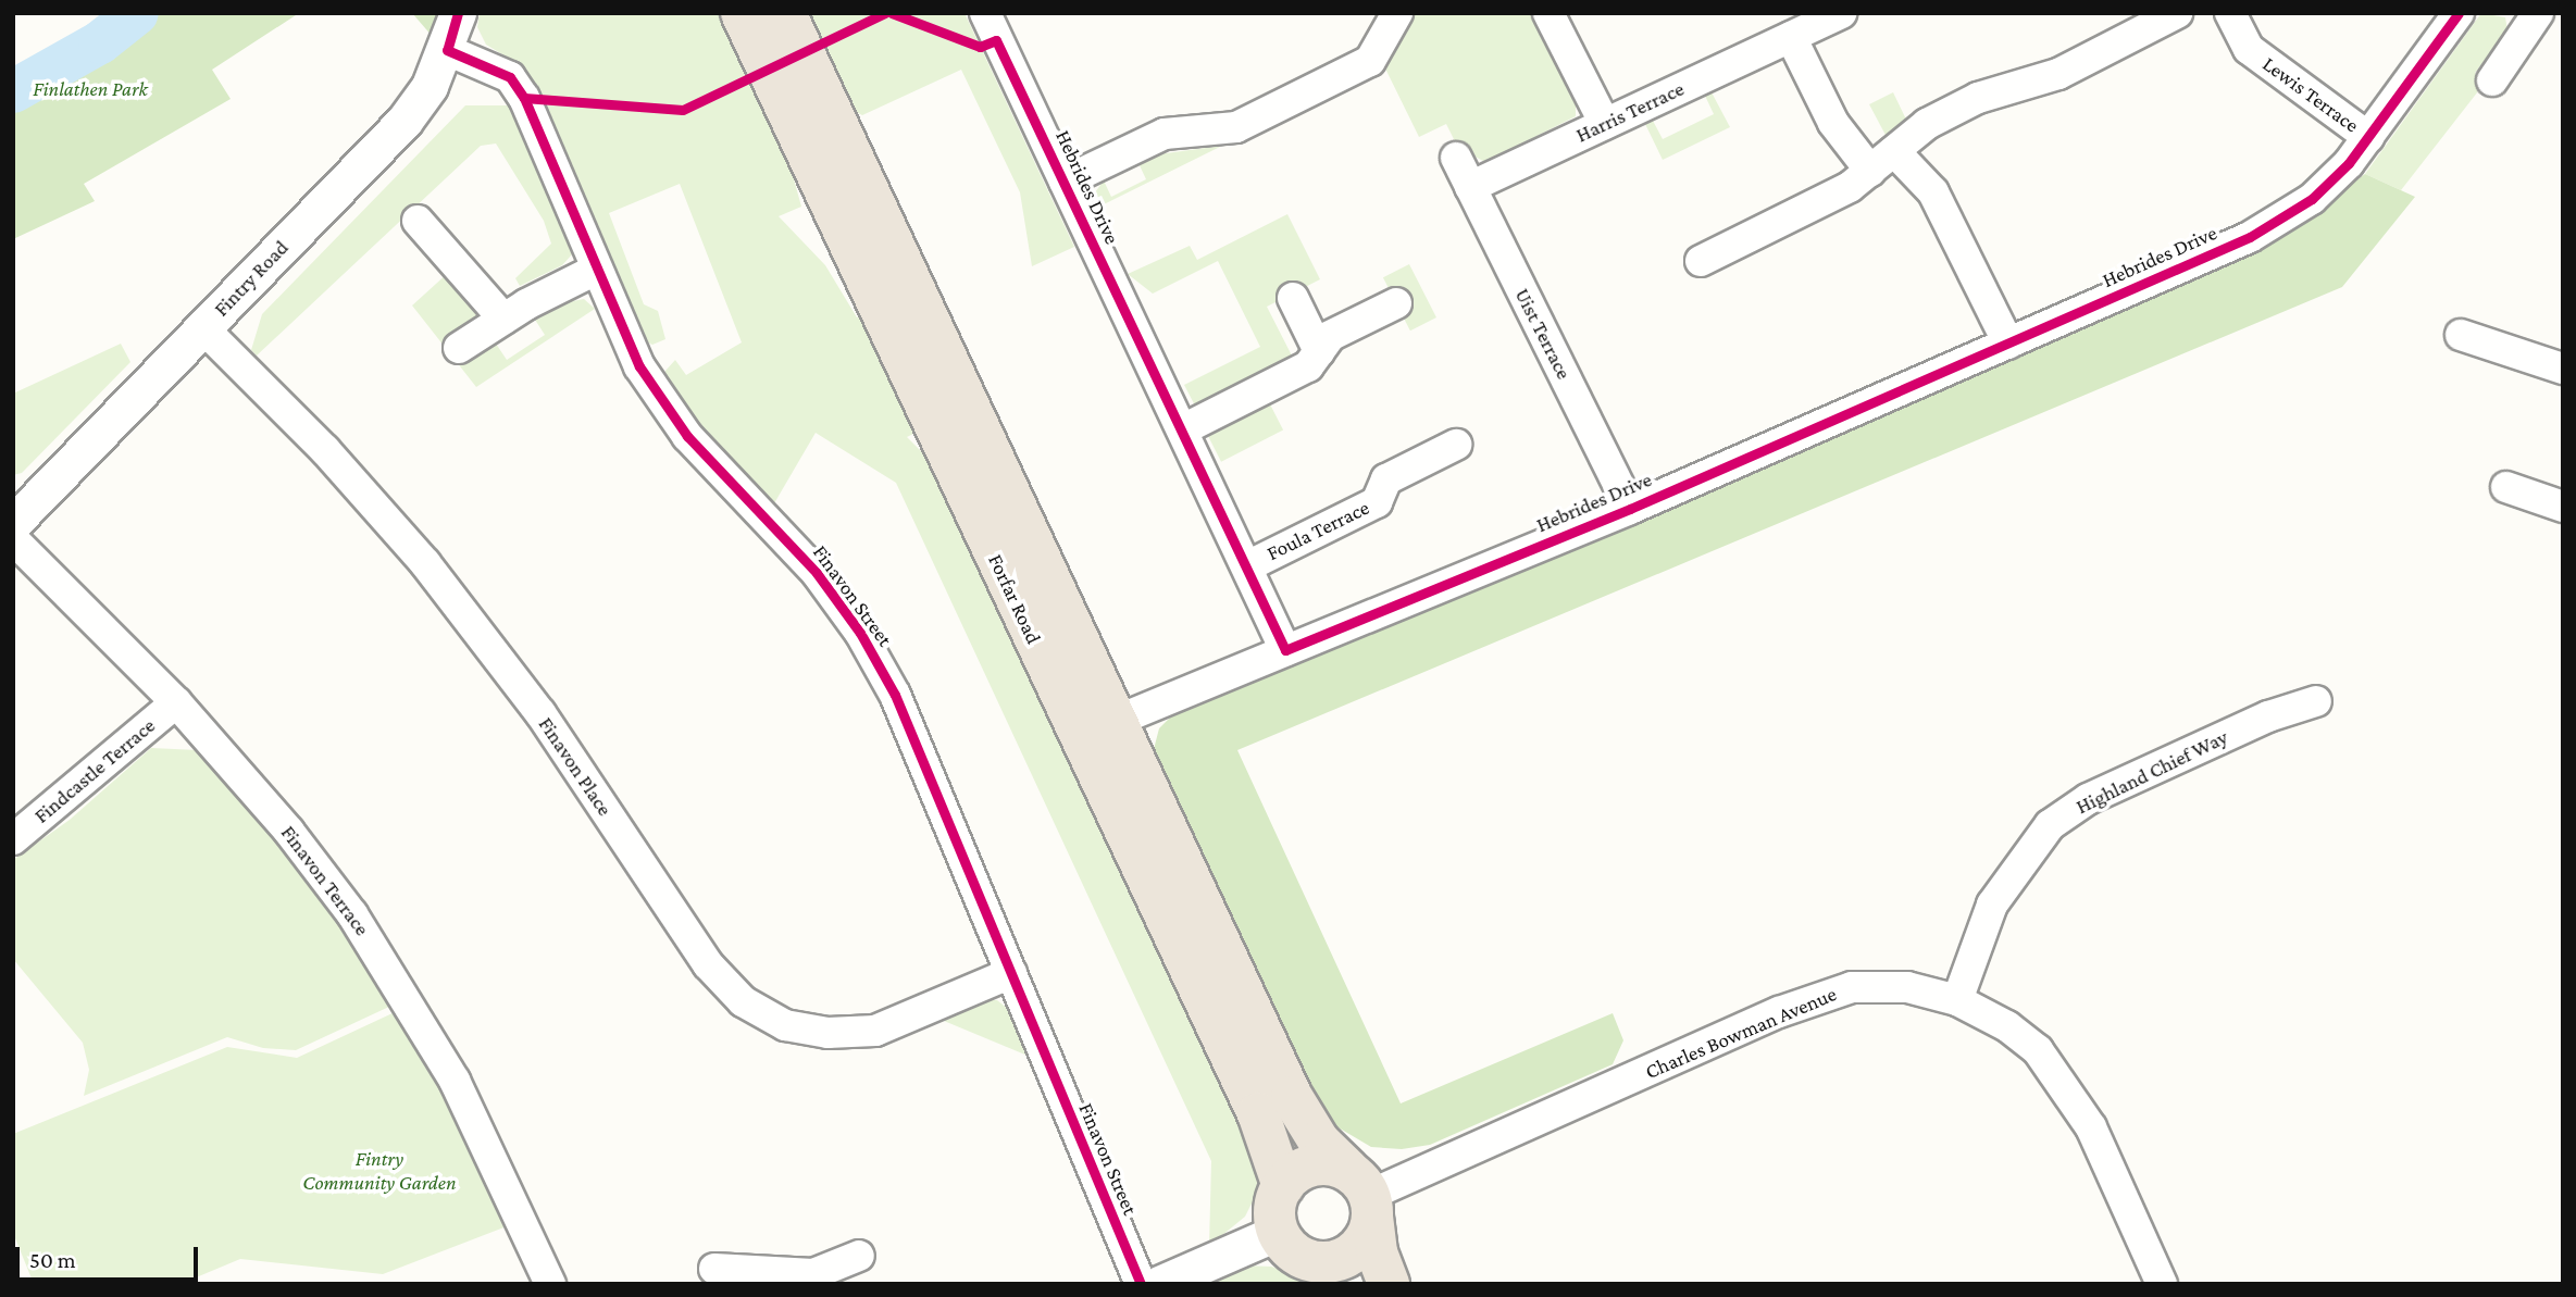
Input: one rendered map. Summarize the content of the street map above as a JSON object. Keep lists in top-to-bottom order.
{
  "streets": {
    "highway": ["Forfar Road"],
    "street": [
      "Lewis Terrace",
      "Harris Terrace",
      "Hebrides Drive",
      "Fintry Road",
      "Uist Terrace",
      "Foula Terrace",
      "Finavon Street",
      "Finavon Place",
      "Findcastle Terrace",
      "Highland Chief Way",
      "Finavon Terrace",
      "Charles Bowman Avenue"
    ]
  },
  "crossings": [
    ["Lewis Terrace", "Hebrides Drive"],
    ["Harris Terrace", "Uist Terrace"],
    ["Hebrides Drive", "Uist Terrace"],
    ["Hebrides Drive", "Foula Terrace"],
    ["Hebrides Drive", "Forfar Road"],
    ["Fintry Road", "Finavon Street"],
    ["Fintry Road", "Finavon Place"],
    ["Finavon Street", "Finavon Place"],
    ["Forfar Road", "Charles Bowman Avenue"],
    ["Findcastle Terrace", "Finavon Terrace"],
    ["Highland Chief Way", "Charles Bowman Avenue"]
  ],
  "parks": ["Finlathen Park", "Fintry Community Garden"],
  "scale_bar": "50 m"
}
